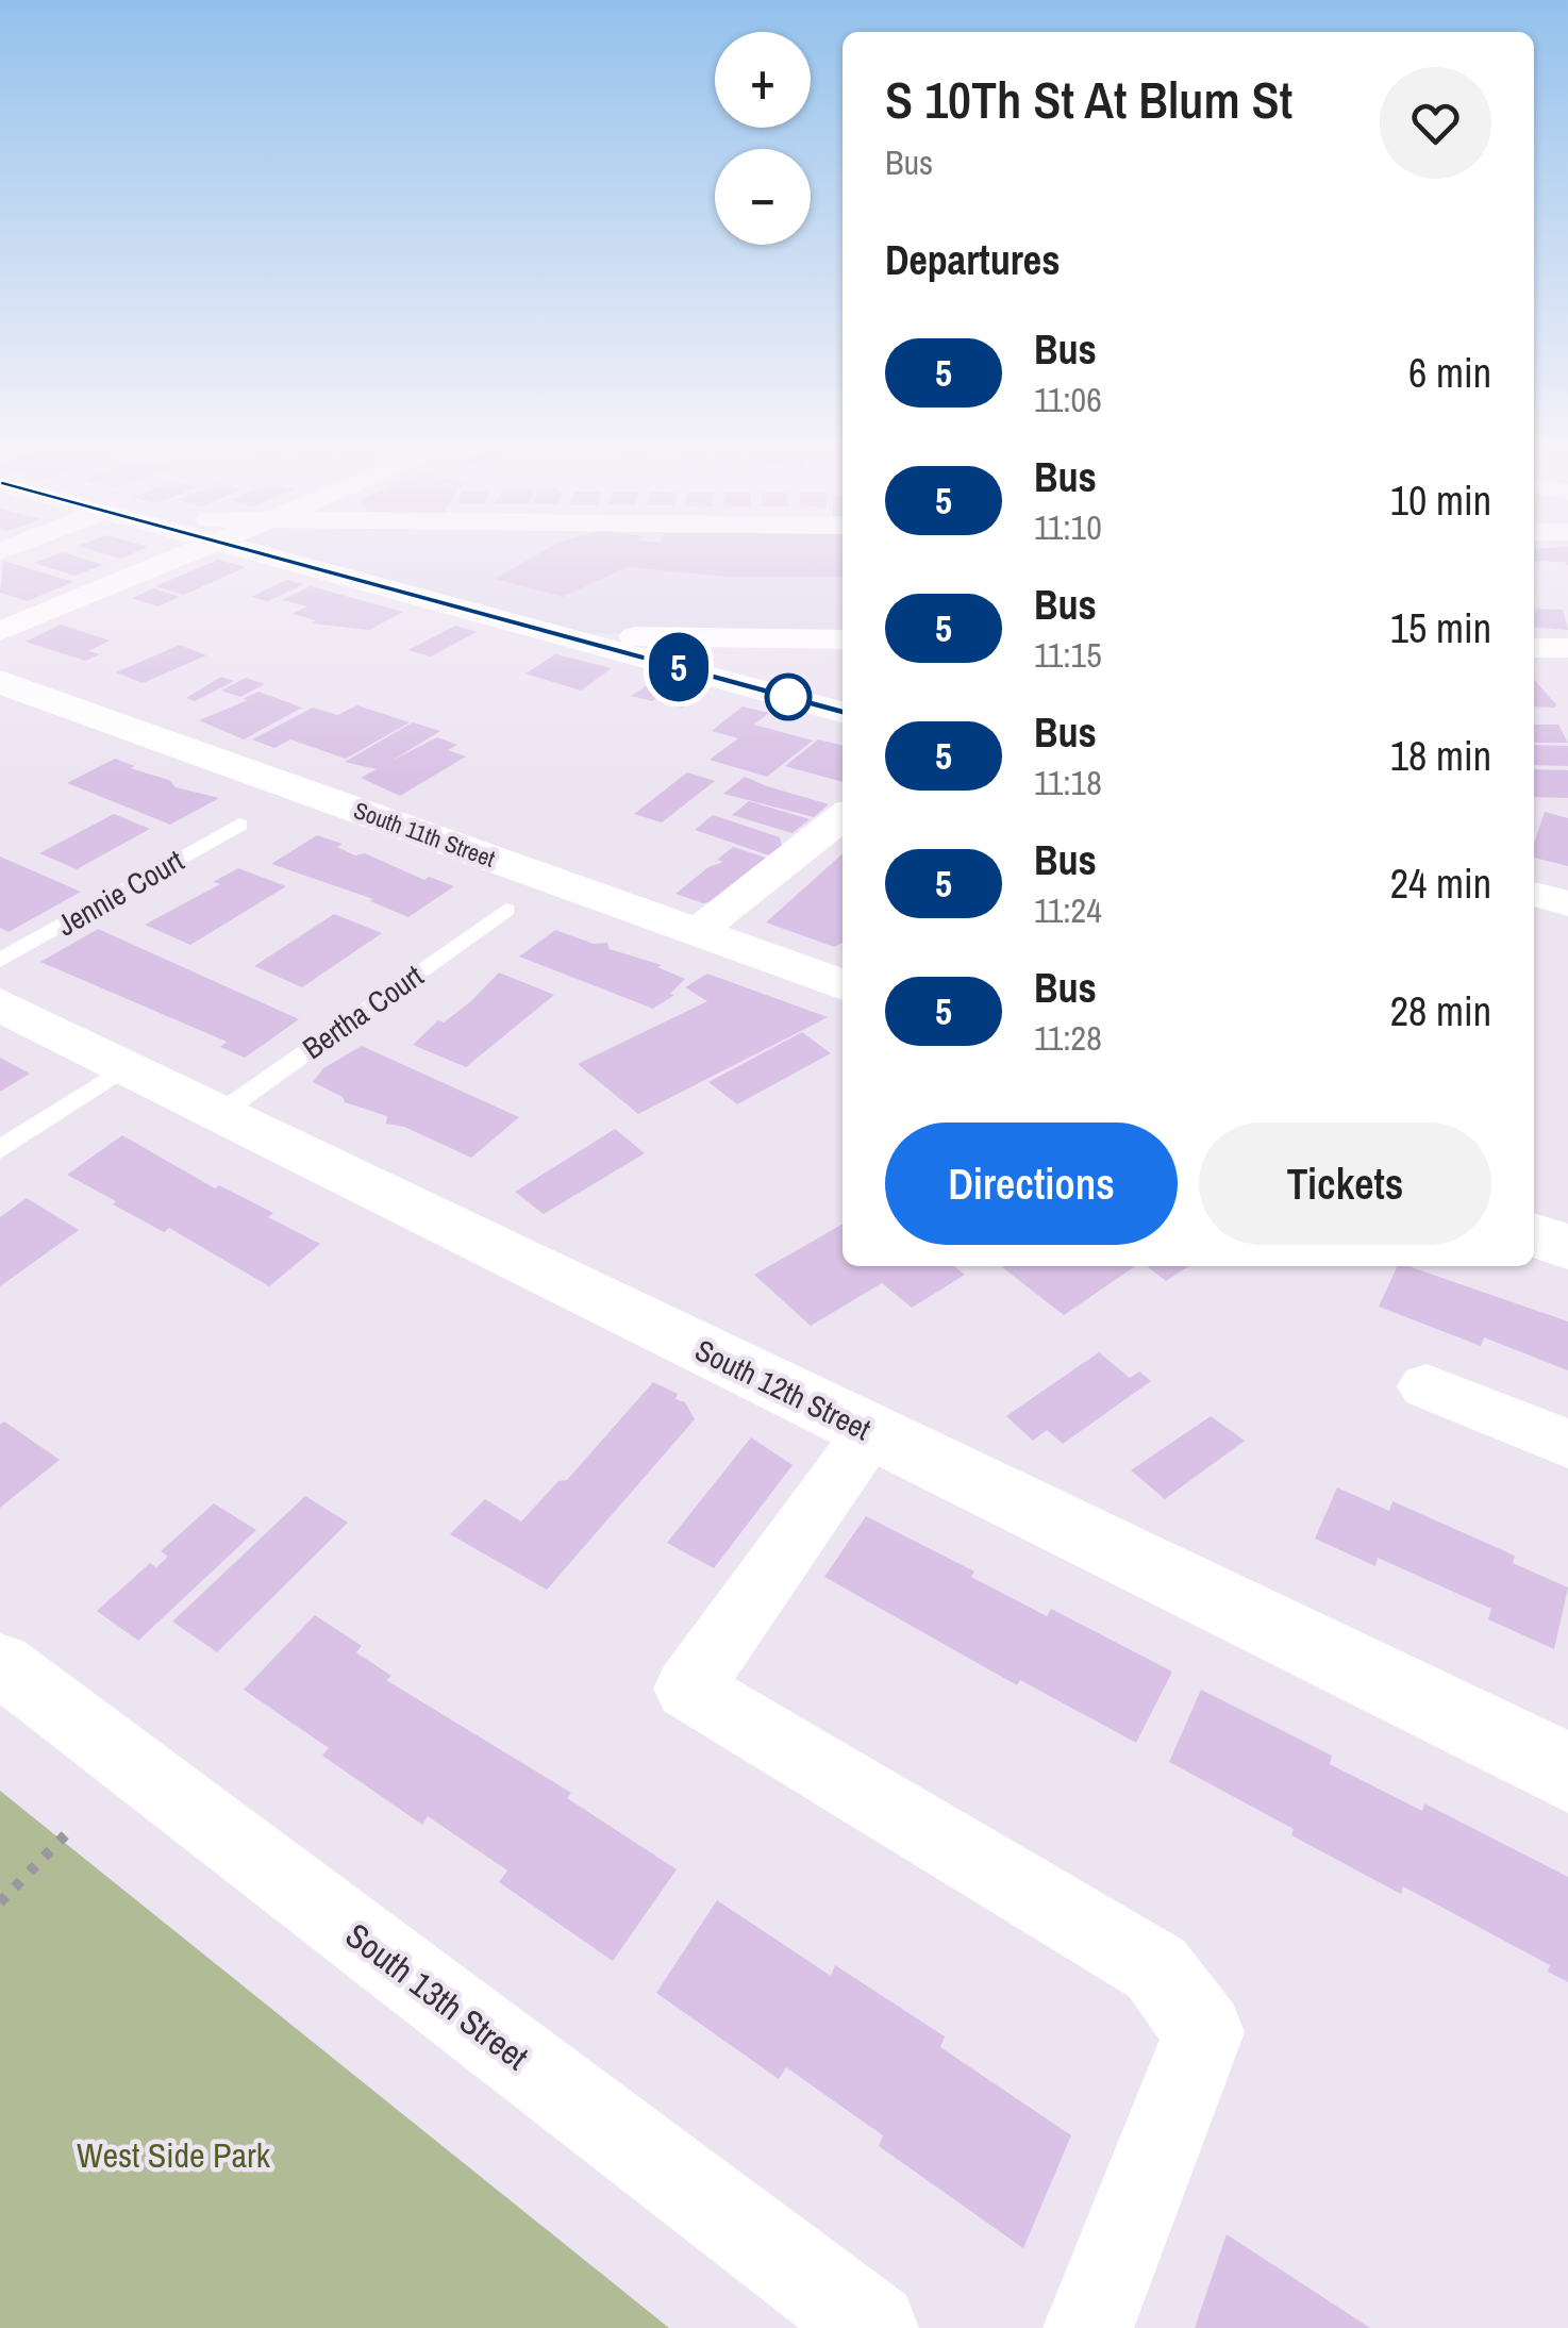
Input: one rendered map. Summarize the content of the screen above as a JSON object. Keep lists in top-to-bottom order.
{
  "streets": {
    "street": ["South 11th Street", "South 12th Street", "South 13th Street"],
    "lane": ["Jennie Court", "Bertha Court"]
  },
  "crossings": [
    ["Bertha Court", "South 12th Street"]
  ],
  "parks": ["West Side Park"],
  "lines": ["bus line 5"],
  "page": {
    "on_map": "5",
    "map_buttons": ["+", "−"],
    "heading": [
      ["S 10Th St At Blum St", "Bus"],
      "Departures"
    ],
    "list": [
      {
        "mark": "5",
        "name": "Bus",
        "note": "11:06",
        "value": "6 min"
      },
      {
        "mark": "5",
        "name": "Bus",
        "note": "11:10",
        "value": "10 min"
      },
      {
        "mark": "5",
        "name": "Bus",
        "note": "11:15",
        "value": "15 min"
      },
      {
        "mark": "5",
        "name": "Bus",
        "note": "11:18",
        "value": "18 min"
      },
      {
        "mark": "5",
        "name": "Bus",
        "note": "11:24",
        "value": "24 min"
      },
      {
        "mark": "5",
        "name": "Bus",
        "note": "11:28",
        "value": "28 min"
      }
    ],
    "buttons": ["Directions", "Tickets"]
  }
}
